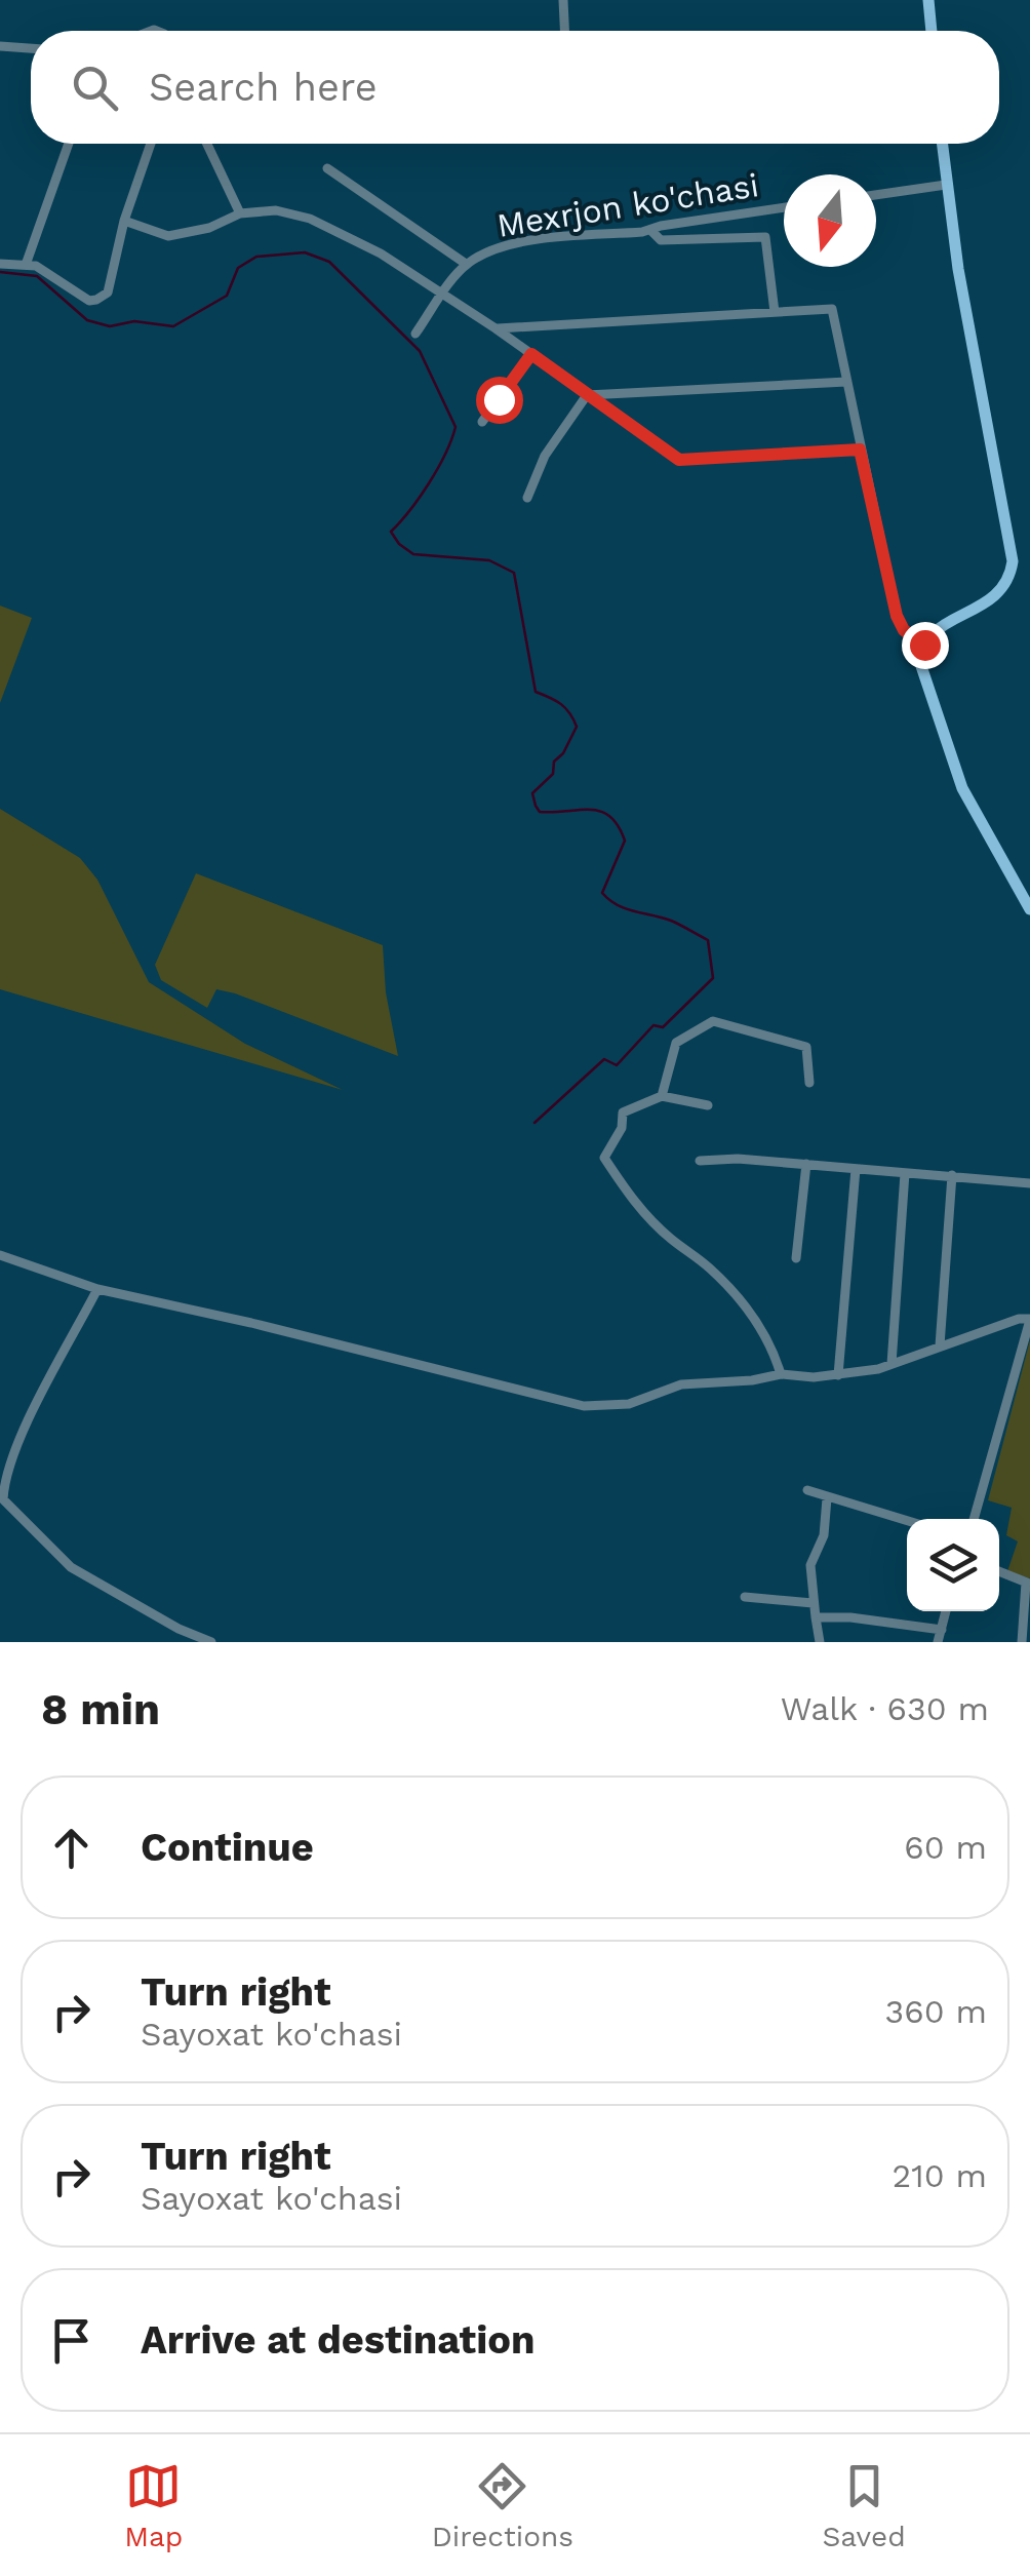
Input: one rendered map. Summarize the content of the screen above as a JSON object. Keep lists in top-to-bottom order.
{
  "streets": {
    "street": ["Mexrjon ko'chasi"]
  },
  "north": "bottom",
  "page": {
    "search": "Search here",
    "heading": ["8 min", "Walk · 630 m"],
    "list": [
      ["Continue", "60 m"],
      ["Turn right", "Sayoxat ko'chasi", "360 m"],
      ["Turn right", "Sayoxat ko'chasi", "210 m"],
      "Arrive at destination"
    ],
    "nav": ["Map", "Directions", "Saved"]
  }
}
